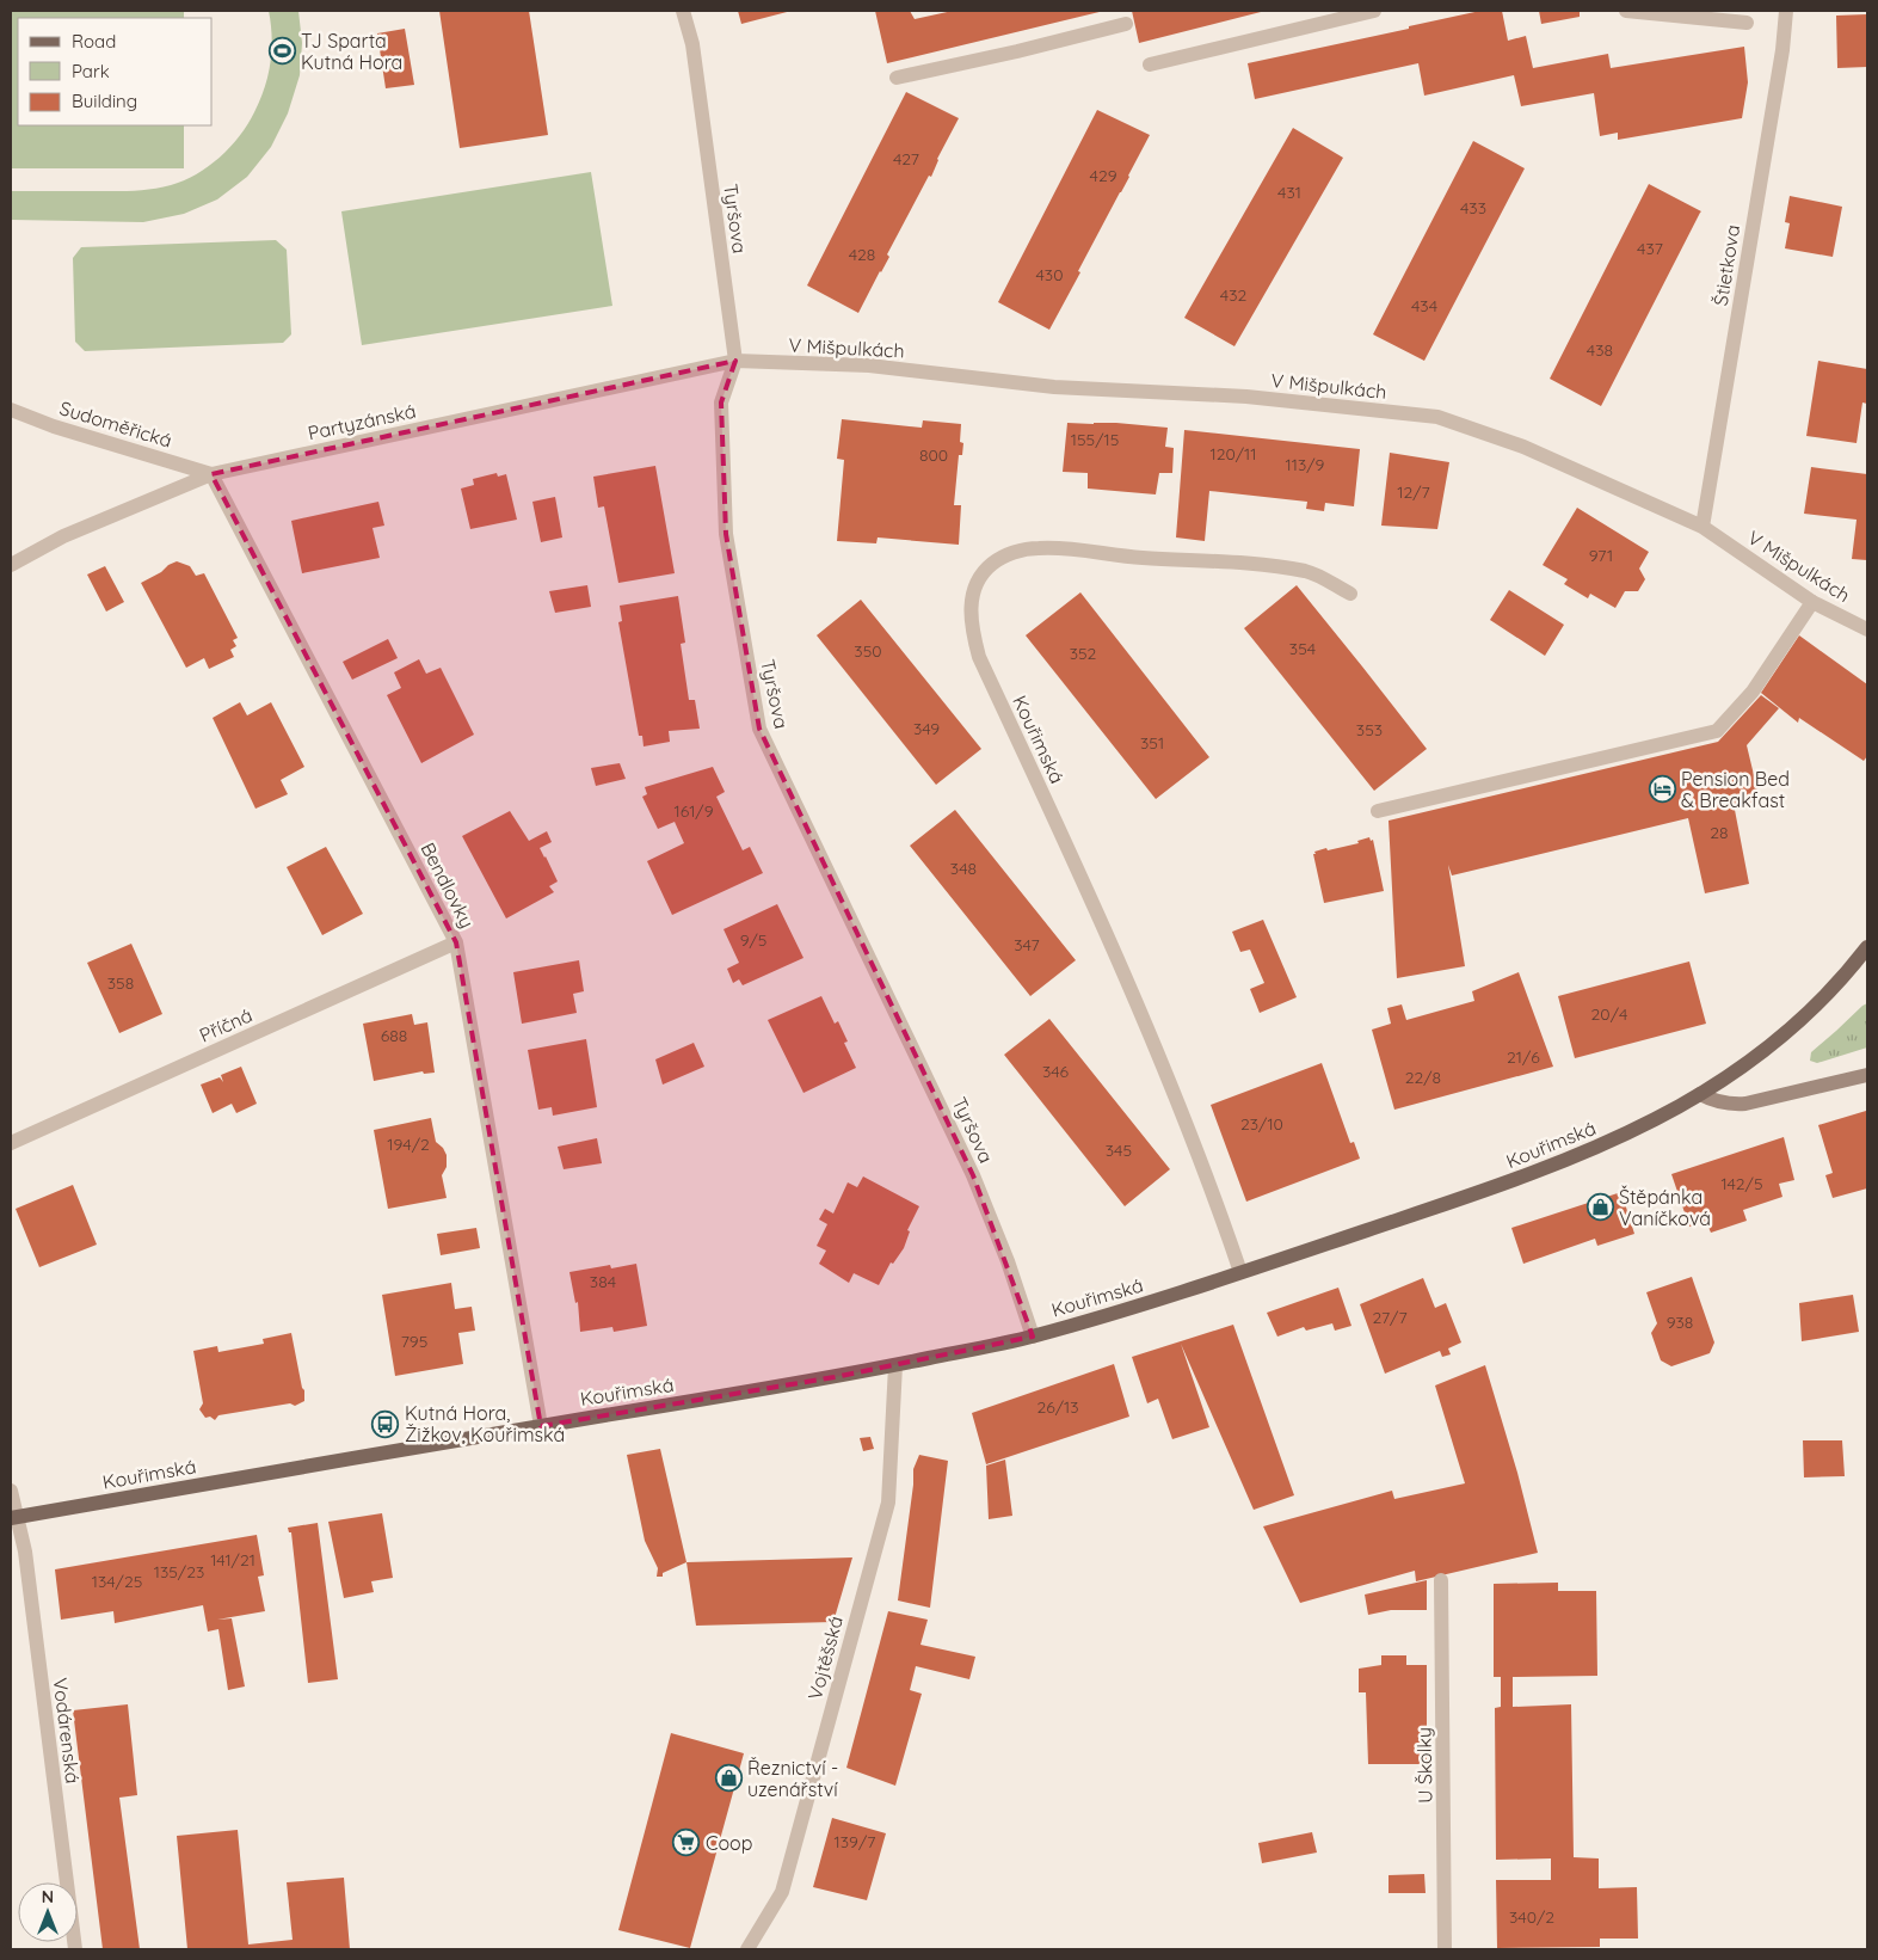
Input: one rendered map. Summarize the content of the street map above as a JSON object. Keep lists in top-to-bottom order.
{
  "streets": {
    "main road": ["Kouřimská"],
    "street": [
      "Tyršova",
      "Štietkova",
      "V Mišpulkách",
      "Partyzánská",
      "Sudoměřická",
      "Bendlovky",
      "Příčná",
      "Vojtěšská",
      "Vodárenská",
      "U Školky"
    ]
  },
  "crossings": [
    ["Tyršova", "V Mišpulkách"],
    ["Tyršova", "Partyzánská"],
    ["Tyršova", "Kouřimská"],
    ["Štietkova", "V Mišpulkách"],
    ["V Mišpulkách", "Partyzánská"],
    ["Partyzánská", "Sudoměřická"],
    ["Partyzánská", "Bendlovky"],
    ["Sudoměřická", "Bendlovky"],
    ["Kouřimská", "Bendlovky"],
    ["Kouřimská", "Vojtěšská"],
    ["Kouřimská", "Vodárenská"],
    ["Bendlovky", "Příčná"]
  ],
  "places": {
    "sports": ["TJ Sparta Kutná Hora"],
    "hotel": ["Pension Bed & Breakfast"],
    "shop": ["Štěpánka Vaníčková", "Řeznictví - uzenářství"],
    "bus stop": ["Kutná Hora, Žižkov, Kouřimská"],
    "supermarket": ["Coop"]
  },
  "house_numbers": [
    "427",
    "429",
    "431",
    "433",
    "437",
    "428",
    "430",
    "432",
    "434",
    "438",
    "155/15",
    "120/11",
    "800",
    "113/9",
    "12/7",
    "971",
    "354",
    "350",
    "352",
    "349",
    "353",
    "351",
    "161/9",
    "28",
    "348",
    "9/5",
    "347",
    "358",
    "20/4",
    "688",
    "21/6",
    "346",
    "22/8",
    "23/10",
    "194/2",
    "345",
    "142/5",
    "384",
    "27/7",
    "938",
    "795",
    "26/13",
    "141/21",
    "135/23",
    "134/25",
    "139/7",
    "340/2"
  ],
  "legend": ["Road", "Park", "Building"],
  "north": "top"
}
